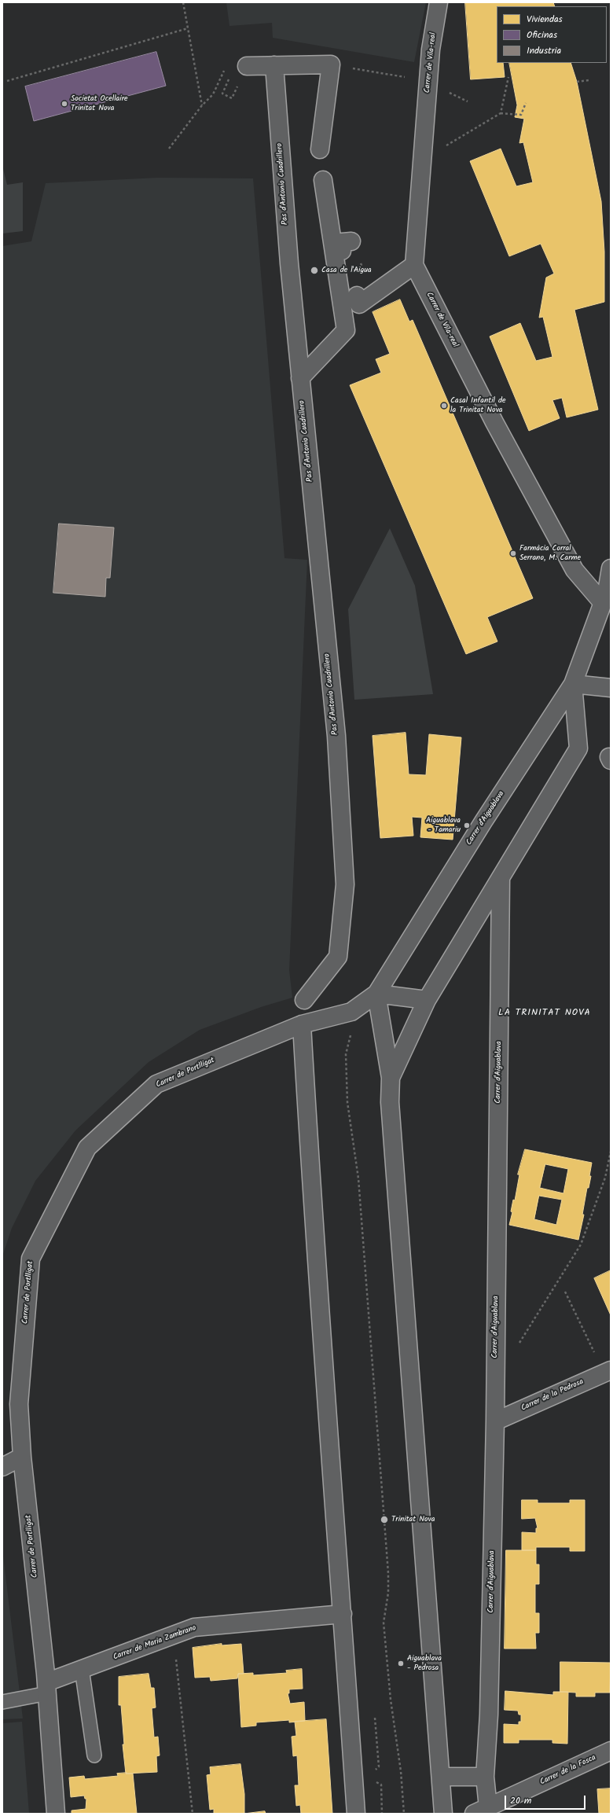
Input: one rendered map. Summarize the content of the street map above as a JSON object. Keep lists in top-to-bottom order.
{
  "streets": {
    "street": [
      "Carrer de Vila-real",
      "Pas d'Antonio Cuadrillero",
      "Carrer d'Aiguablava",
      "Carrer de Portlligat",
      "Carrer de la Pedrosa",
      "Carrer de Maria Zambrano",
      "Carrer de la Fosca"
    ]
  },
  "crossings": [
    ["Carrer de Vila-real", "Carrer d'Aiguablava"],
    ["Carrer d'Aiguablava", "Carrer de Portlligat"],
    ["Carrer d'Aiguablava", "Carrer de la Pedrosa"],
    ["Carrer d'Aiguablava", "Carrer de la Fosca"],
    ["Carrer de Portlligat", "Carrer de Maria Zambrano"]
  ],
  "districts": ["LA TRINITAT NOVA"],
  "places": [
    "Societat Ocellaire Trinitat Nova",
    "Casa de l'Aigua",
    "Casal Infantil de la Trinitat Nova",
    "Farmàcia Corral Serrano, M. Carme",
    "Aiguablava - Tamariu",
    "Trinitat Nova",
    "Aiguablava - Pedrosa"
  ],
  "legend": ["Viviendas", "Oficinas", "Industria"],
  "scale_bar": "20 m"
}
